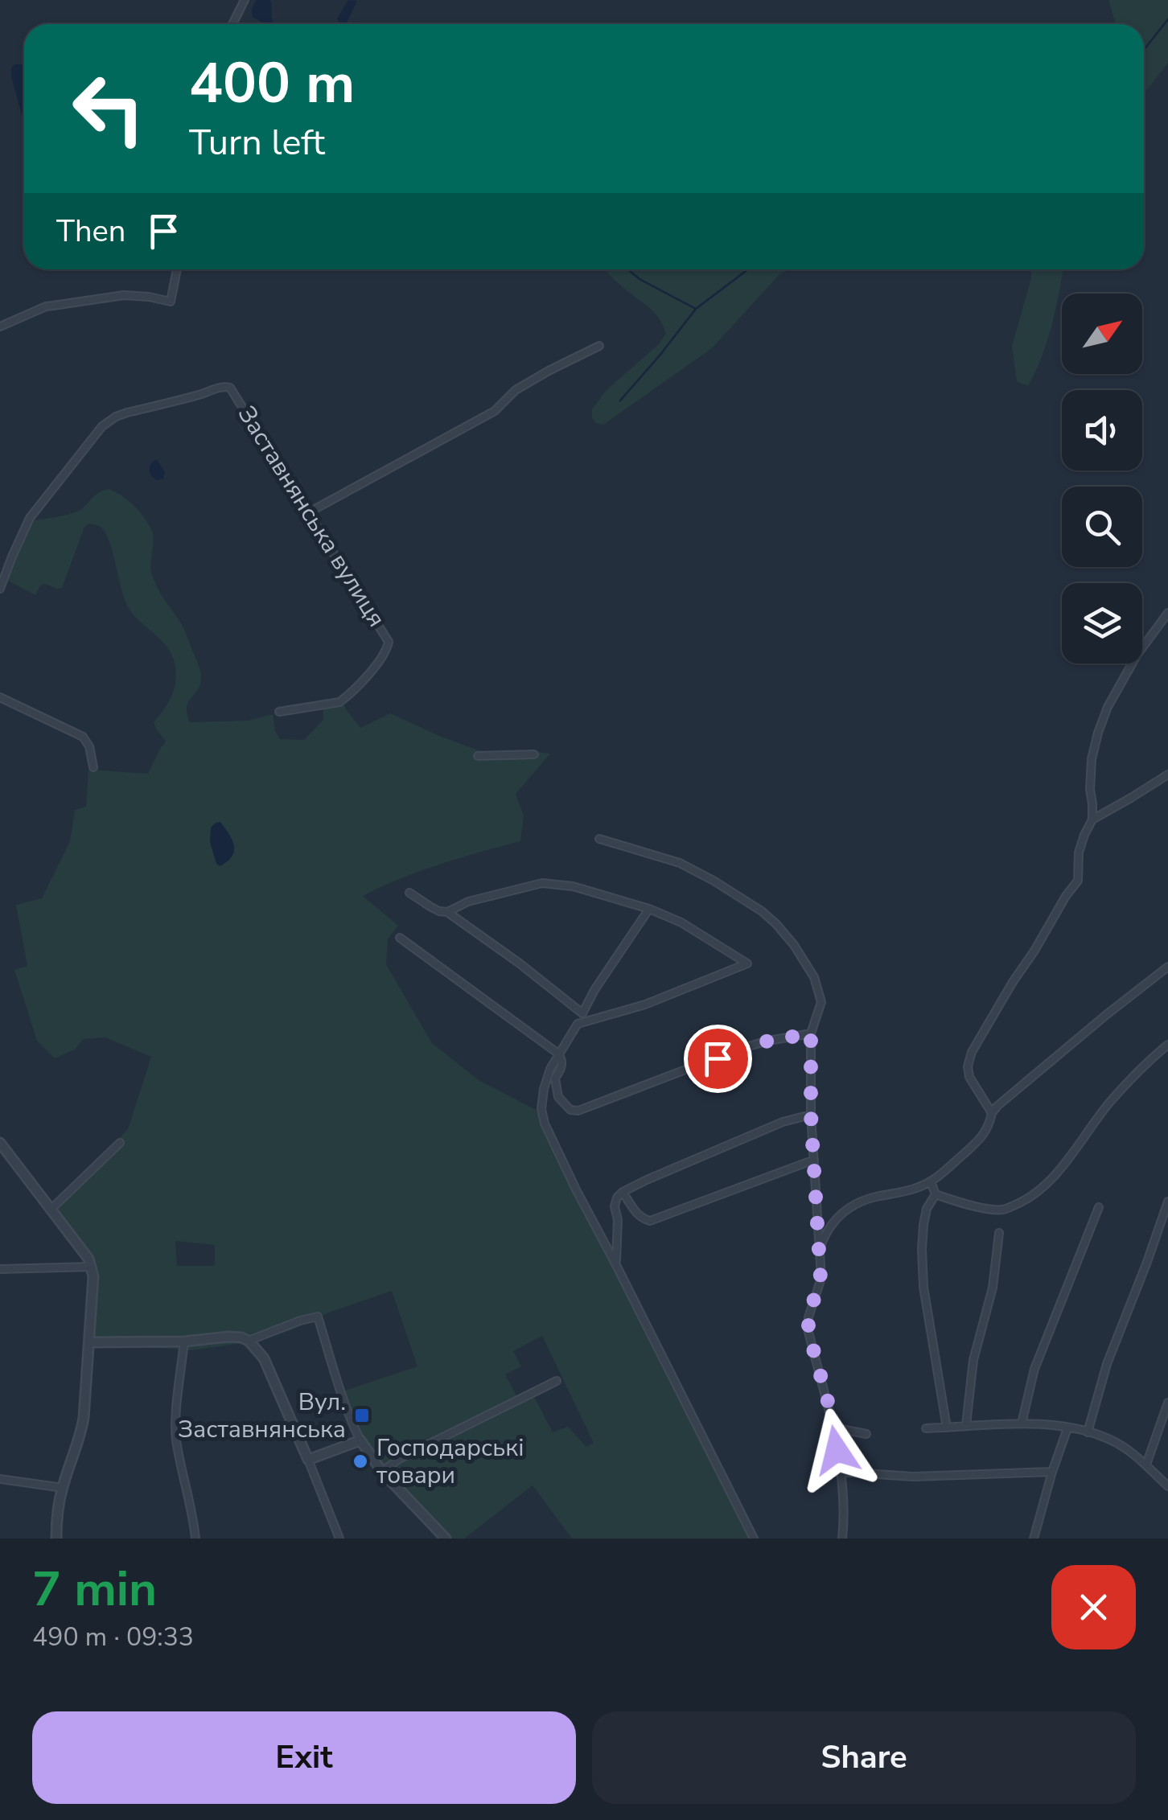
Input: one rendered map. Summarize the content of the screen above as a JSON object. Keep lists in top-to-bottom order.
{
  "streets": {
    "street": ["Заставнянська вулиця"]
  },
  "places": {
    "transit": ["Вул. Заставнянська"],
    "other": ["Господарські товари"]
  },
  "north": "top right",
  "page": {
    "turn": ["400 m", "Turn left"],
    "then": "Then",
    "heading": ["7 min", "490 m · 09:33"],
    "buttons": ["Exit", "Share"]
  }
}
